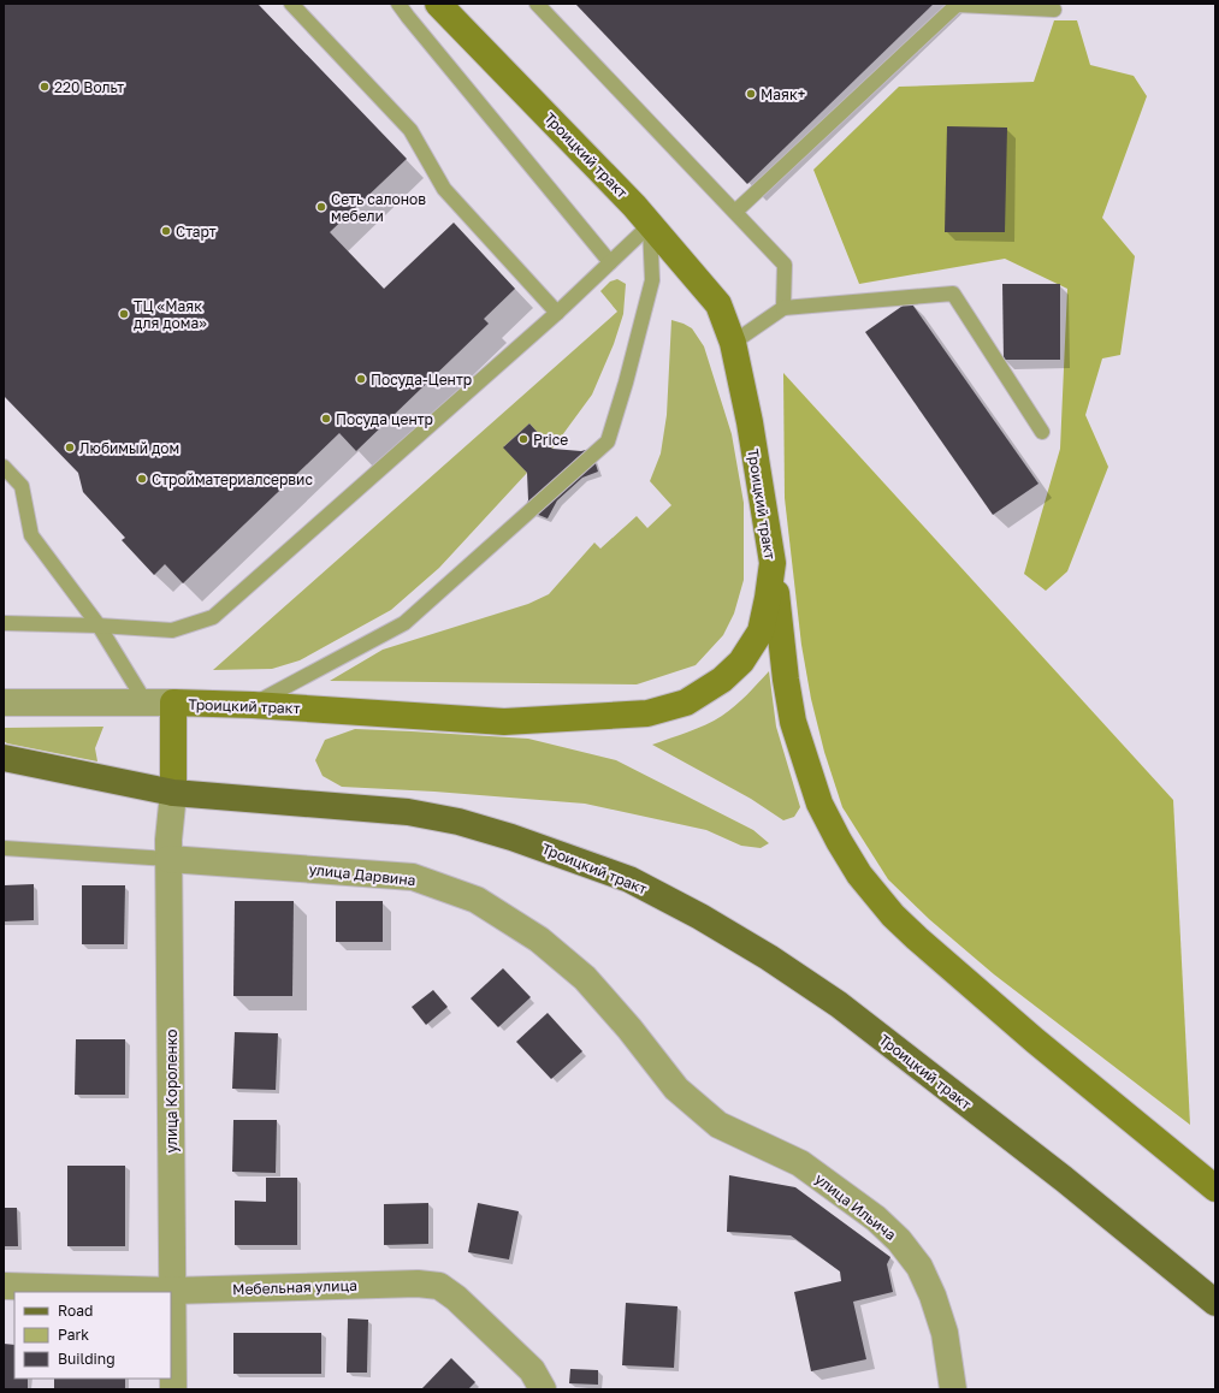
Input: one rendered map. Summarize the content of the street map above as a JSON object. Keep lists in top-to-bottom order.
{
  "streets": {
    "main road": ["Троицкий тракт"],
    "street": [
      "улица Дарвина",
      "улица Короленко",
      "улица Ильича",
      "Мебельная улица"
    ]
  },
  "crossings": [
    ["Троицкий тракт", "улица Короленко"],
    ["улица Дарвина", "улица Короленко"],
    ["улица Дарвина", "улица Ильича"],
    ["улица Короленко", "Мебельная улица"]
  ],
  "places": [
    "220 Вольт",
    "Маяк+",
    "Сеть салонов мебели",
    "Старт",
    "ТЦ «Маяк для дома»",
    "Посуда-Центр",
    "Посуда центр",
    "Price",
    "Любимый дом",
    "Стройматериалсервис"
  ],
  "legend": ["Road", "Park", "Building"]
}
